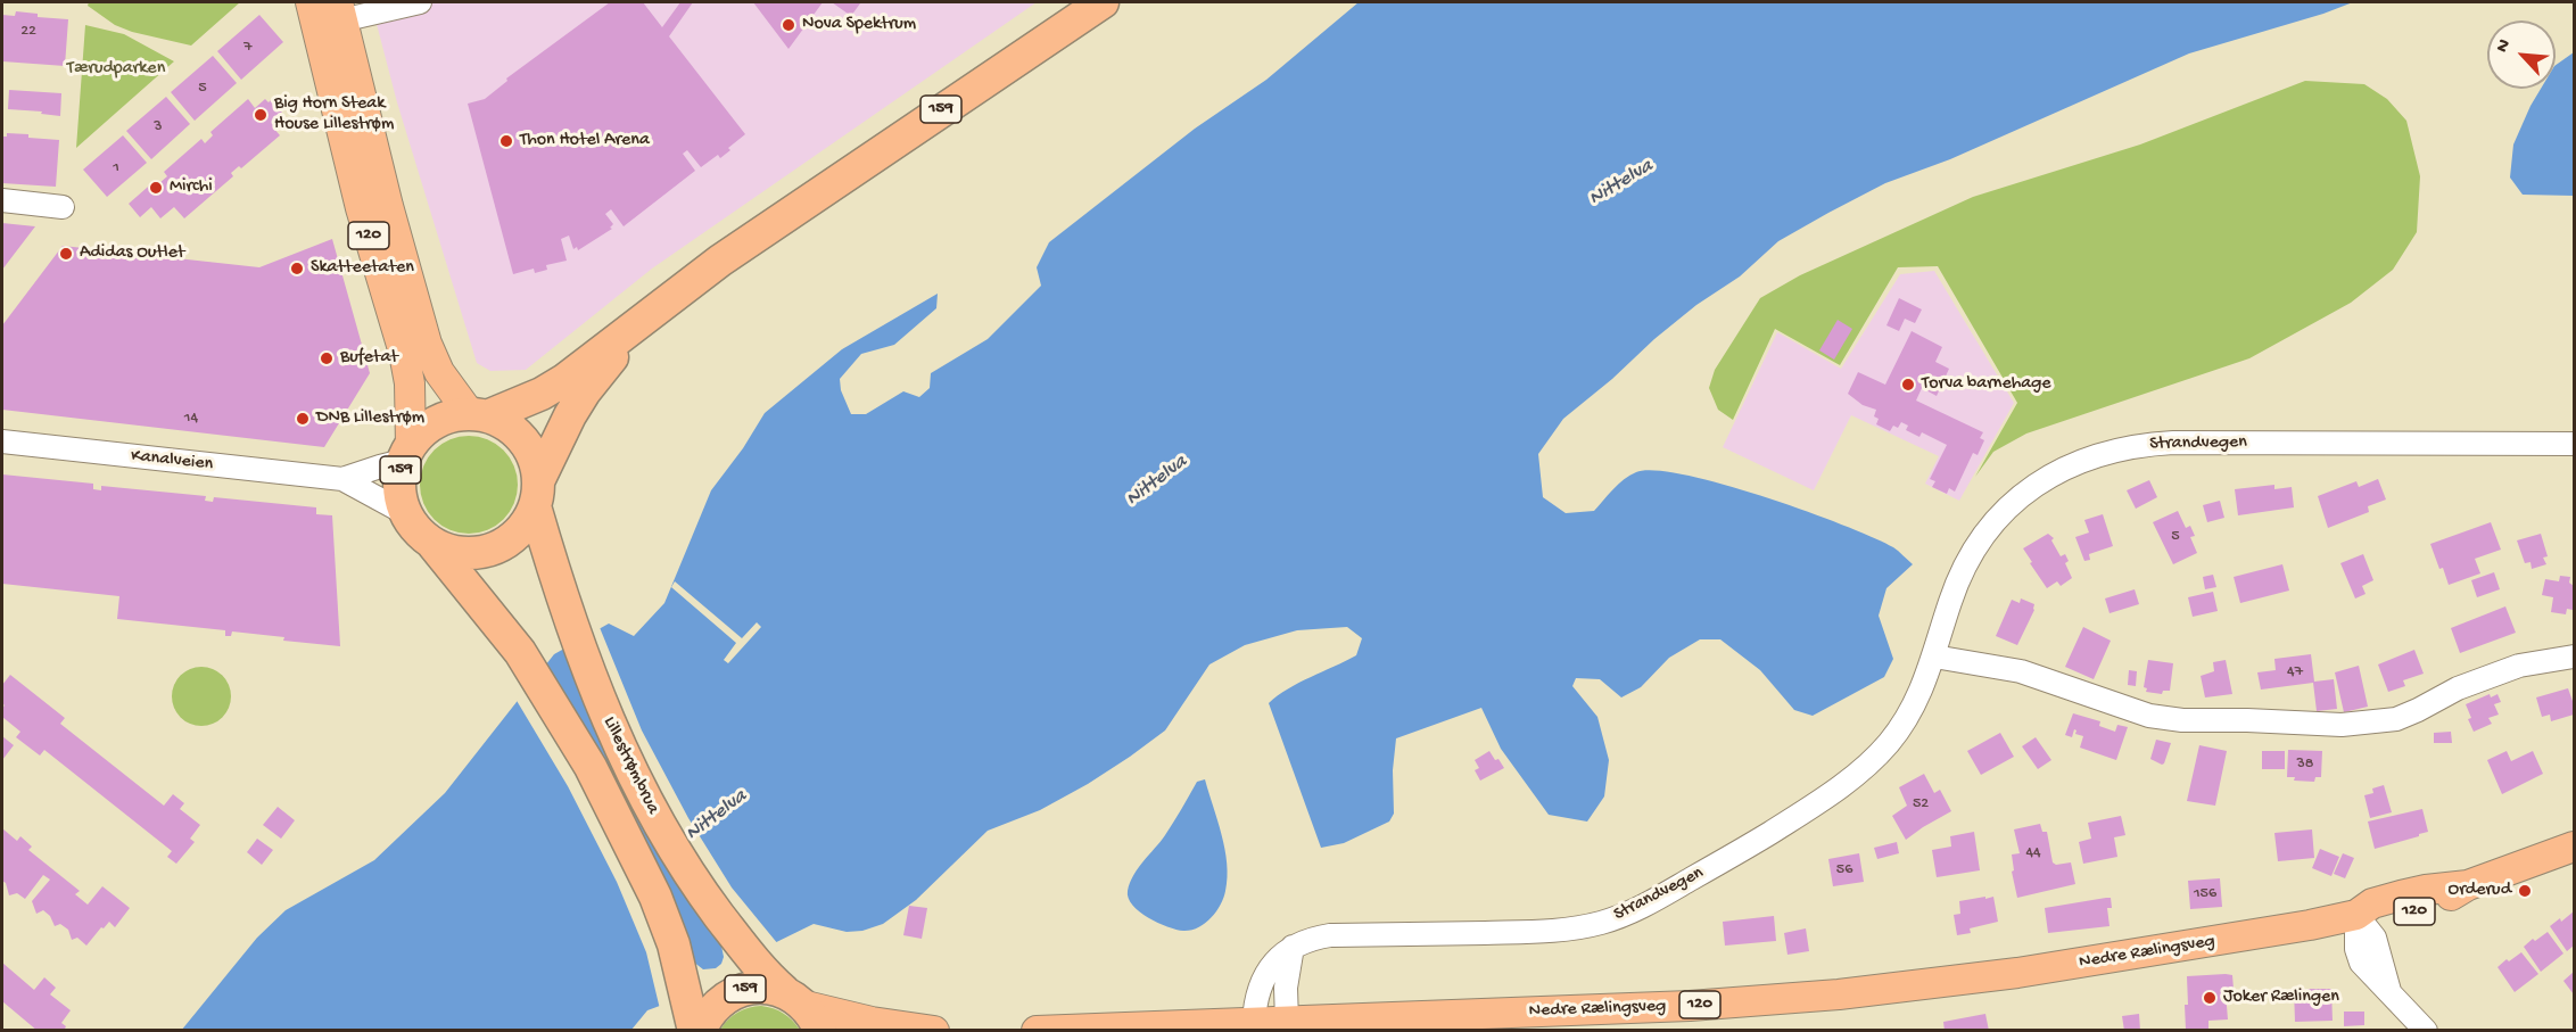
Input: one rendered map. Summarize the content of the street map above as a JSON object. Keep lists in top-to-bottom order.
{
  "streets": {
    "highway": ["159", "Lillestrømbrua"],
    "main road": ["120", "Nedre Rælingsveg"],
    "street": ["Strandvegen", "Kanalveien"]
  },
  "crossings": [
    ["159", "120"],
    ["159", "Kanalveien"],
    ["159", "Lillestrømbrua"],
    ["120", "Kanalveien"],
    ["120", "Lillestrømbrua"],
    ["Strandvegen", "Nedre Rælingsveg"],
    ["Kanalveien", "Lillestrømbrua"]
  ],
  "water": ["Nittelva"],
  "parks": ["Tærudparken"],
  "places": [
    "Nova Spektrum",
    "Big Horn Steak House Lillestrøm",
    "Thon Hotel Arena",
    "Mirchi",
    "Adidas Outlet",
    "Skatteetaten",
    "Bufetat",
    "Torva barnehage",
    "DNB Lillestrøm",
    "Orderud",
    "Joker Rælingen"
  ],
  "house_numbers": [
    "22",
    "7",
    "5",
    "3",
    "1",
    "14",
    "5",
    "47",
    "38",
    "52",
    "44",
    "56",
    "156"
  ],
  "north": "top left"
}
